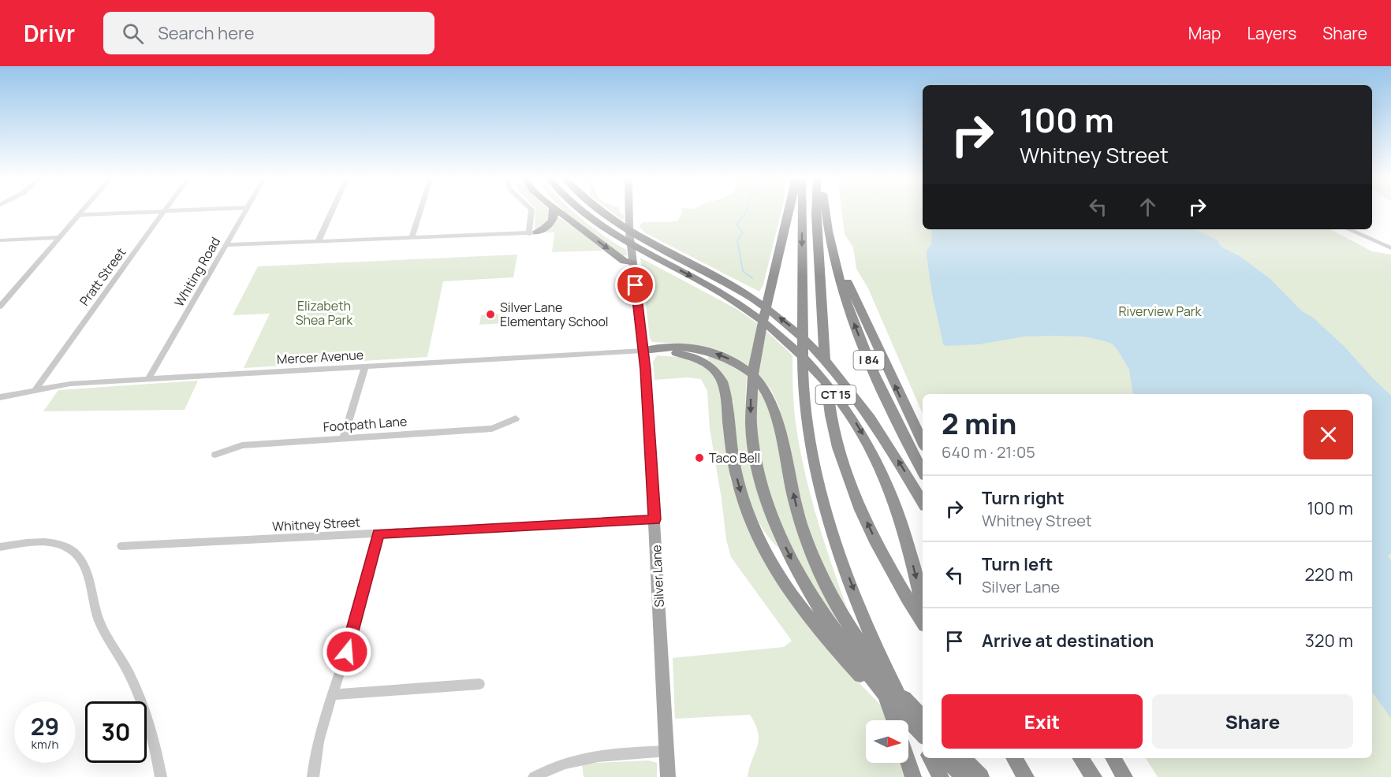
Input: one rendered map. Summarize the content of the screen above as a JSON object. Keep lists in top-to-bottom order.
{
  "streets": {
    "highway": ["I 84", "CT 15"],
    "main road": ["Silver Lane"],
    "street": [
      "Whiting Road",
      "Pratt Street",
      "Mercer Avenue",
      "Footpath Lane",
      "Whitney Street"
    ]
  },
  "crossings": [
    ["Whiting Road", "Mercer Avenue"],
    ["Pratt Street", "Mercer Avenue"],
    ["Mercer Avenue", "Silver Lane"],
    ["Whitney Street", "Silver Lane"]
  ],
  "parks": ["Elizabeth Shea Park", "Riverview Park"],
  "places": ["Silver Lane Elementary School", "Taco Bell"],
  "north": "right",
  "page": {
    "header": "Drivr",
    "search": "Search here",
    "nav": ["Map", "Layers", "Share"],
    "turn": ["100 m", "Whitney Street"],
    "heading": ["2 min", "640 m · 21:05"],
    "list": [
      {
        "name": "Turn right",
        "note": "Whitney Street",
        "value": "100 m"
      },
      {
        "name": "Turn left",
        "note": "Silver Lane",
        "value": "220 m"
      },
      {
        "name": "Arrive at destination",
        "value": "320 m"
      }
    ],
    "buttons": ["Exit", "Share"],
    "speed": "29 km/h",
    "limit": "30"
  }
}
